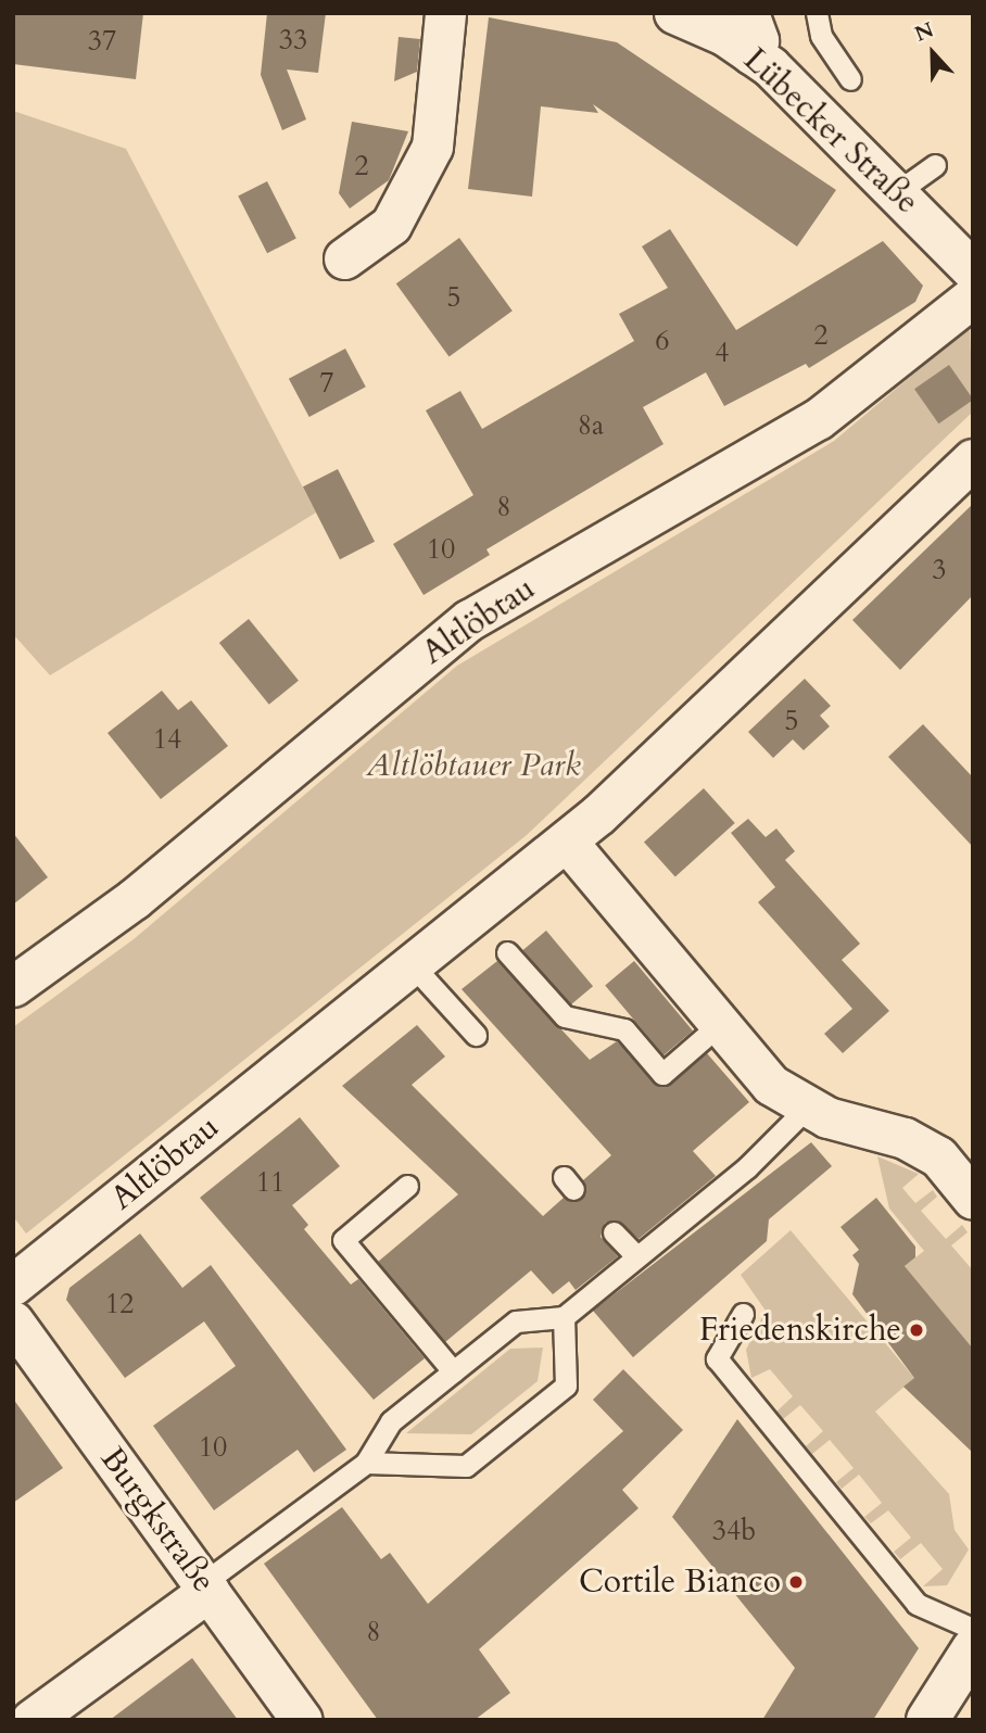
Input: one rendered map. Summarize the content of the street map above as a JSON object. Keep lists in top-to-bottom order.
{
  "streets": {
    "street": ["Lübecker Straße", "Altlöbtau", "Burgkstraße"]
  },
  "parks": ["Altlöbtauer Park"],
  "places": ["Friedenskirche", "Cortile Bianco"],
  "house_numbers": [
    "33",
    "37",
    "2",
    "5",
    "2",
    "6",
    "4",
    "7",
    "8a",
    "8",
    "10",
    "3",
    "5",
    "14",
    "11",
    "12",
    "10",
    "34b",
    "8"
  ],
  "north": "top"
}
